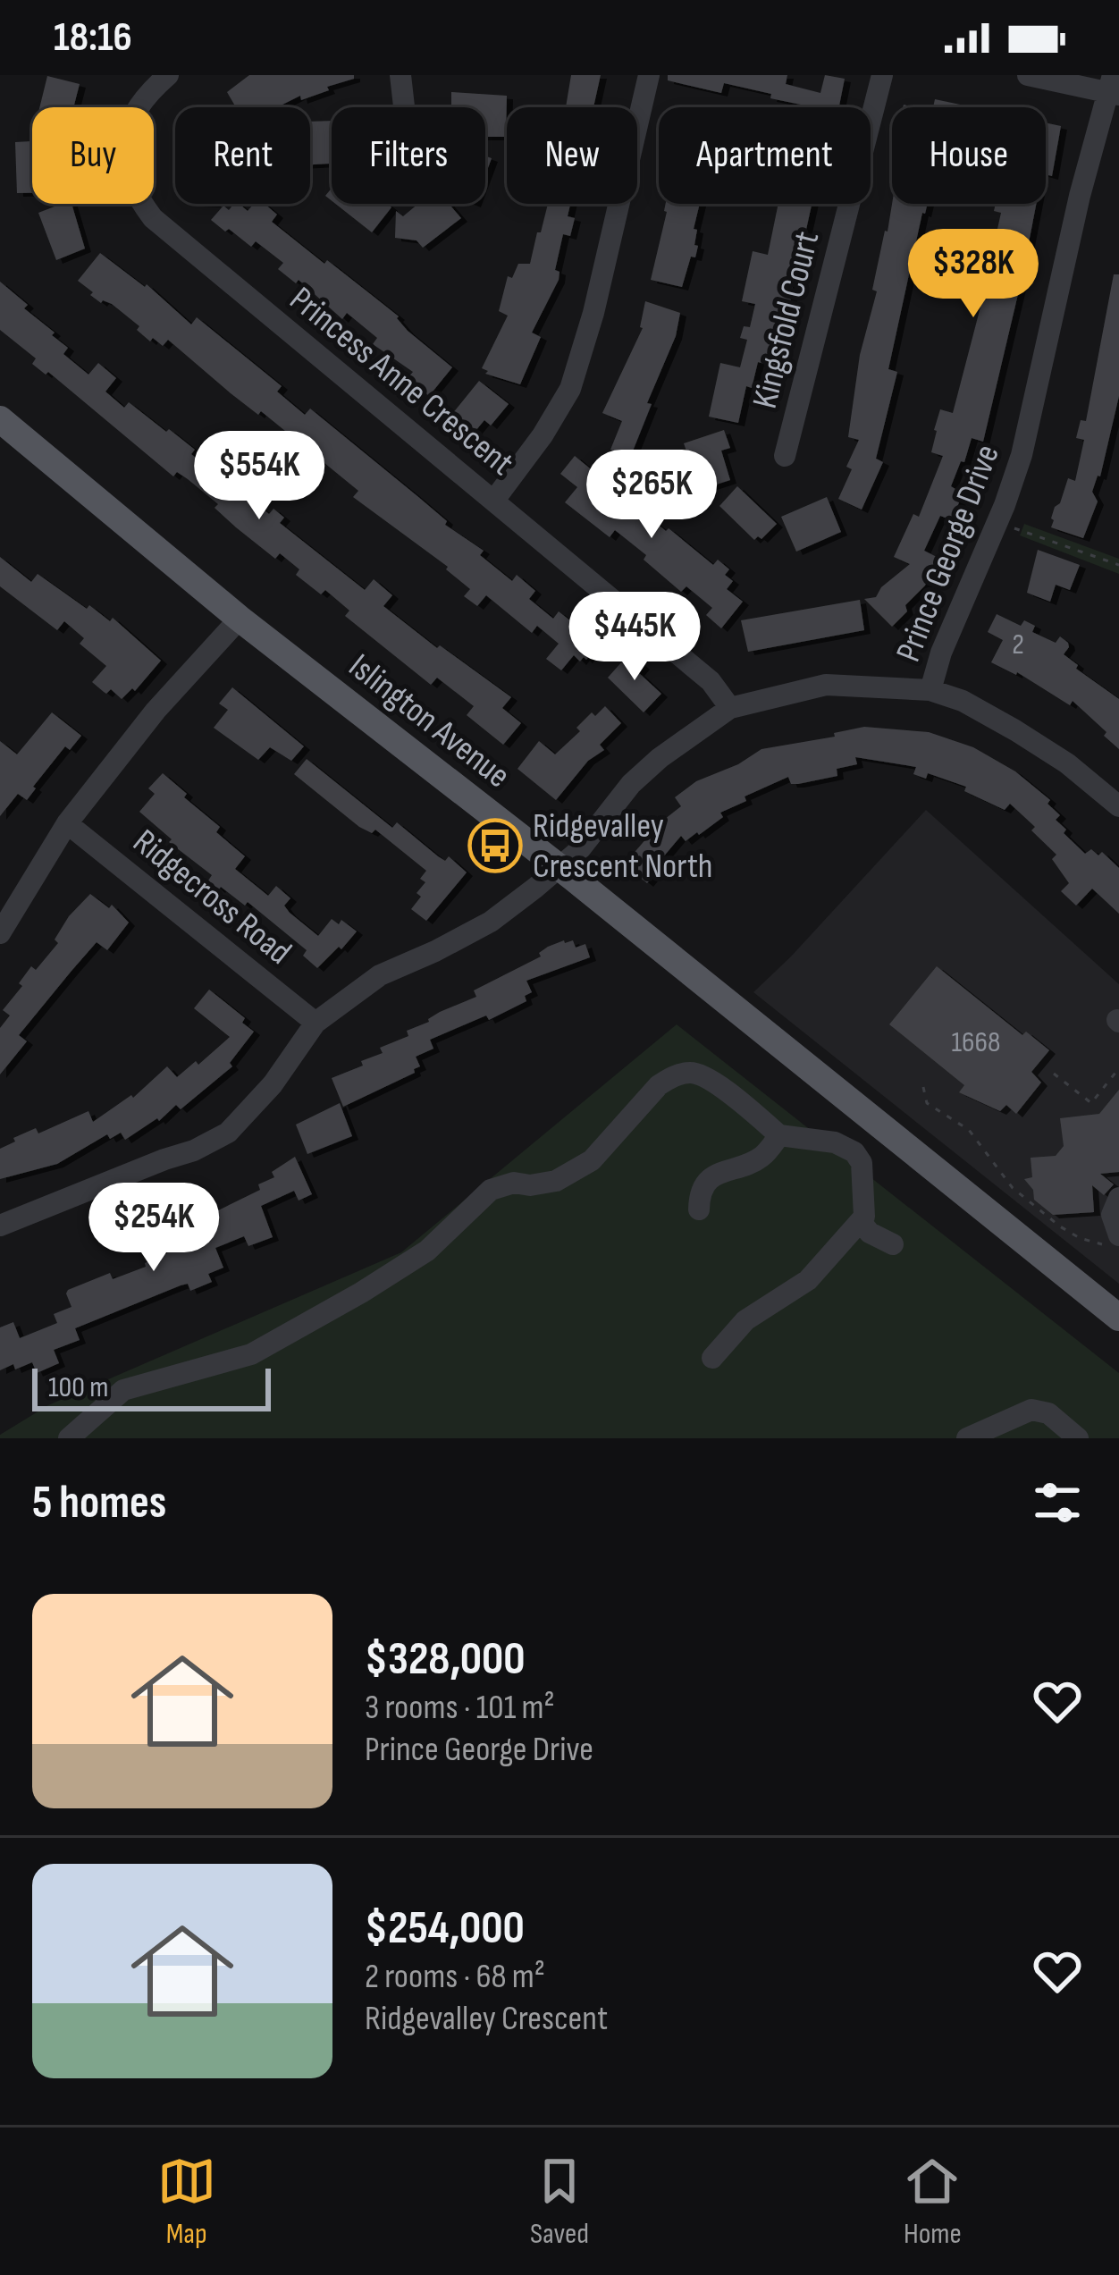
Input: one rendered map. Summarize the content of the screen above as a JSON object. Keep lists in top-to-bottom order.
{
  "streets": {
    "main road": ["Islington Avenue"],
    "street": [
      "Kingsfold Court",
      "Princess Anne Crescent",
      "Prince George Drive",
      "Ridgecross Road"
    ]
  },
  "crossings": [
    ["Princess Anne Crescent", "Prince George Drive"],
    ["Prince George Drive", "Islington Avenue"],
    ["Prince George Drive", "Ridgecross Road"]
  ],
  "places": {
    "bus stop": ["Ridgevalley Crescent North"]
  },
  "house_numbers": ["2", "1668"],
  "scale_bar": "100 m",
  "page": {
    "status": "18:16",
    "chip": [
      "Buy",
      "Rent",
      "Filters",
      "New",
      "Apartment",
      "House"
    ],
    "price": [
      "$328K",
      "$554K",
      "$265K",
      "$445K",
      "$254K"
    ],
    "scale": "100 m",
    "heading": "5 homes",
    "list": [
      {
        "name": "$328,000",
        "note": "3 rooms · 101 m² · Prince George Drive"
      },
      {
        "name": "$254,000",
        "note": "2 rooms · 68 m² · Ridgevalley Crescent"
      }
    ],
    "tabs": ["Map", "Saved", "Home"]
  }
}
